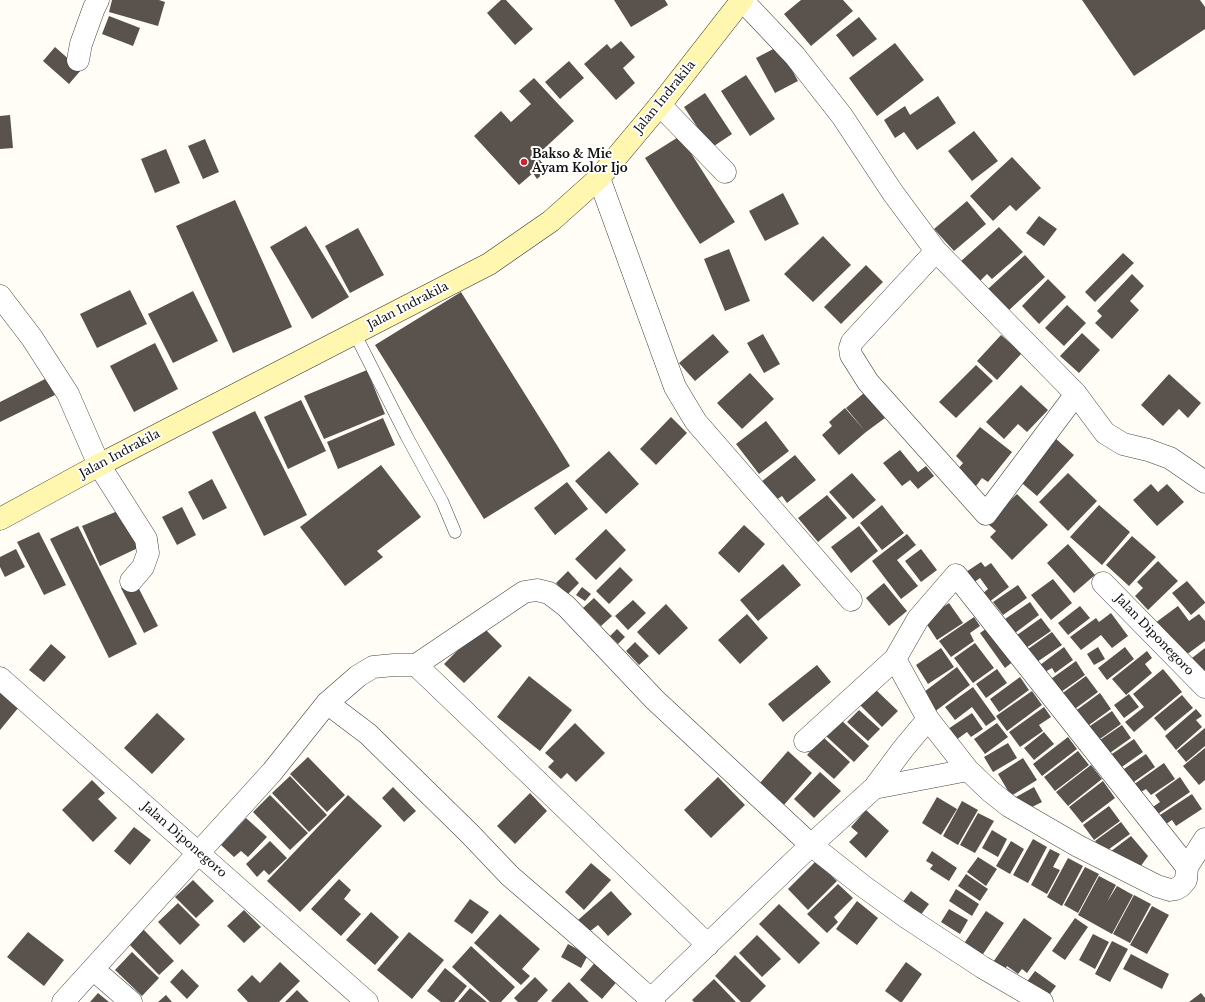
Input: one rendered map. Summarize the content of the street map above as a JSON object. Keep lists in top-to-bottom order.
{
  "streets": {
    "street": ["Jalan Indrakila", "Jalan Diponegoro"]
  },
  "places": ["Bakso & Mie Ayam Kolor Ijo"]
}
